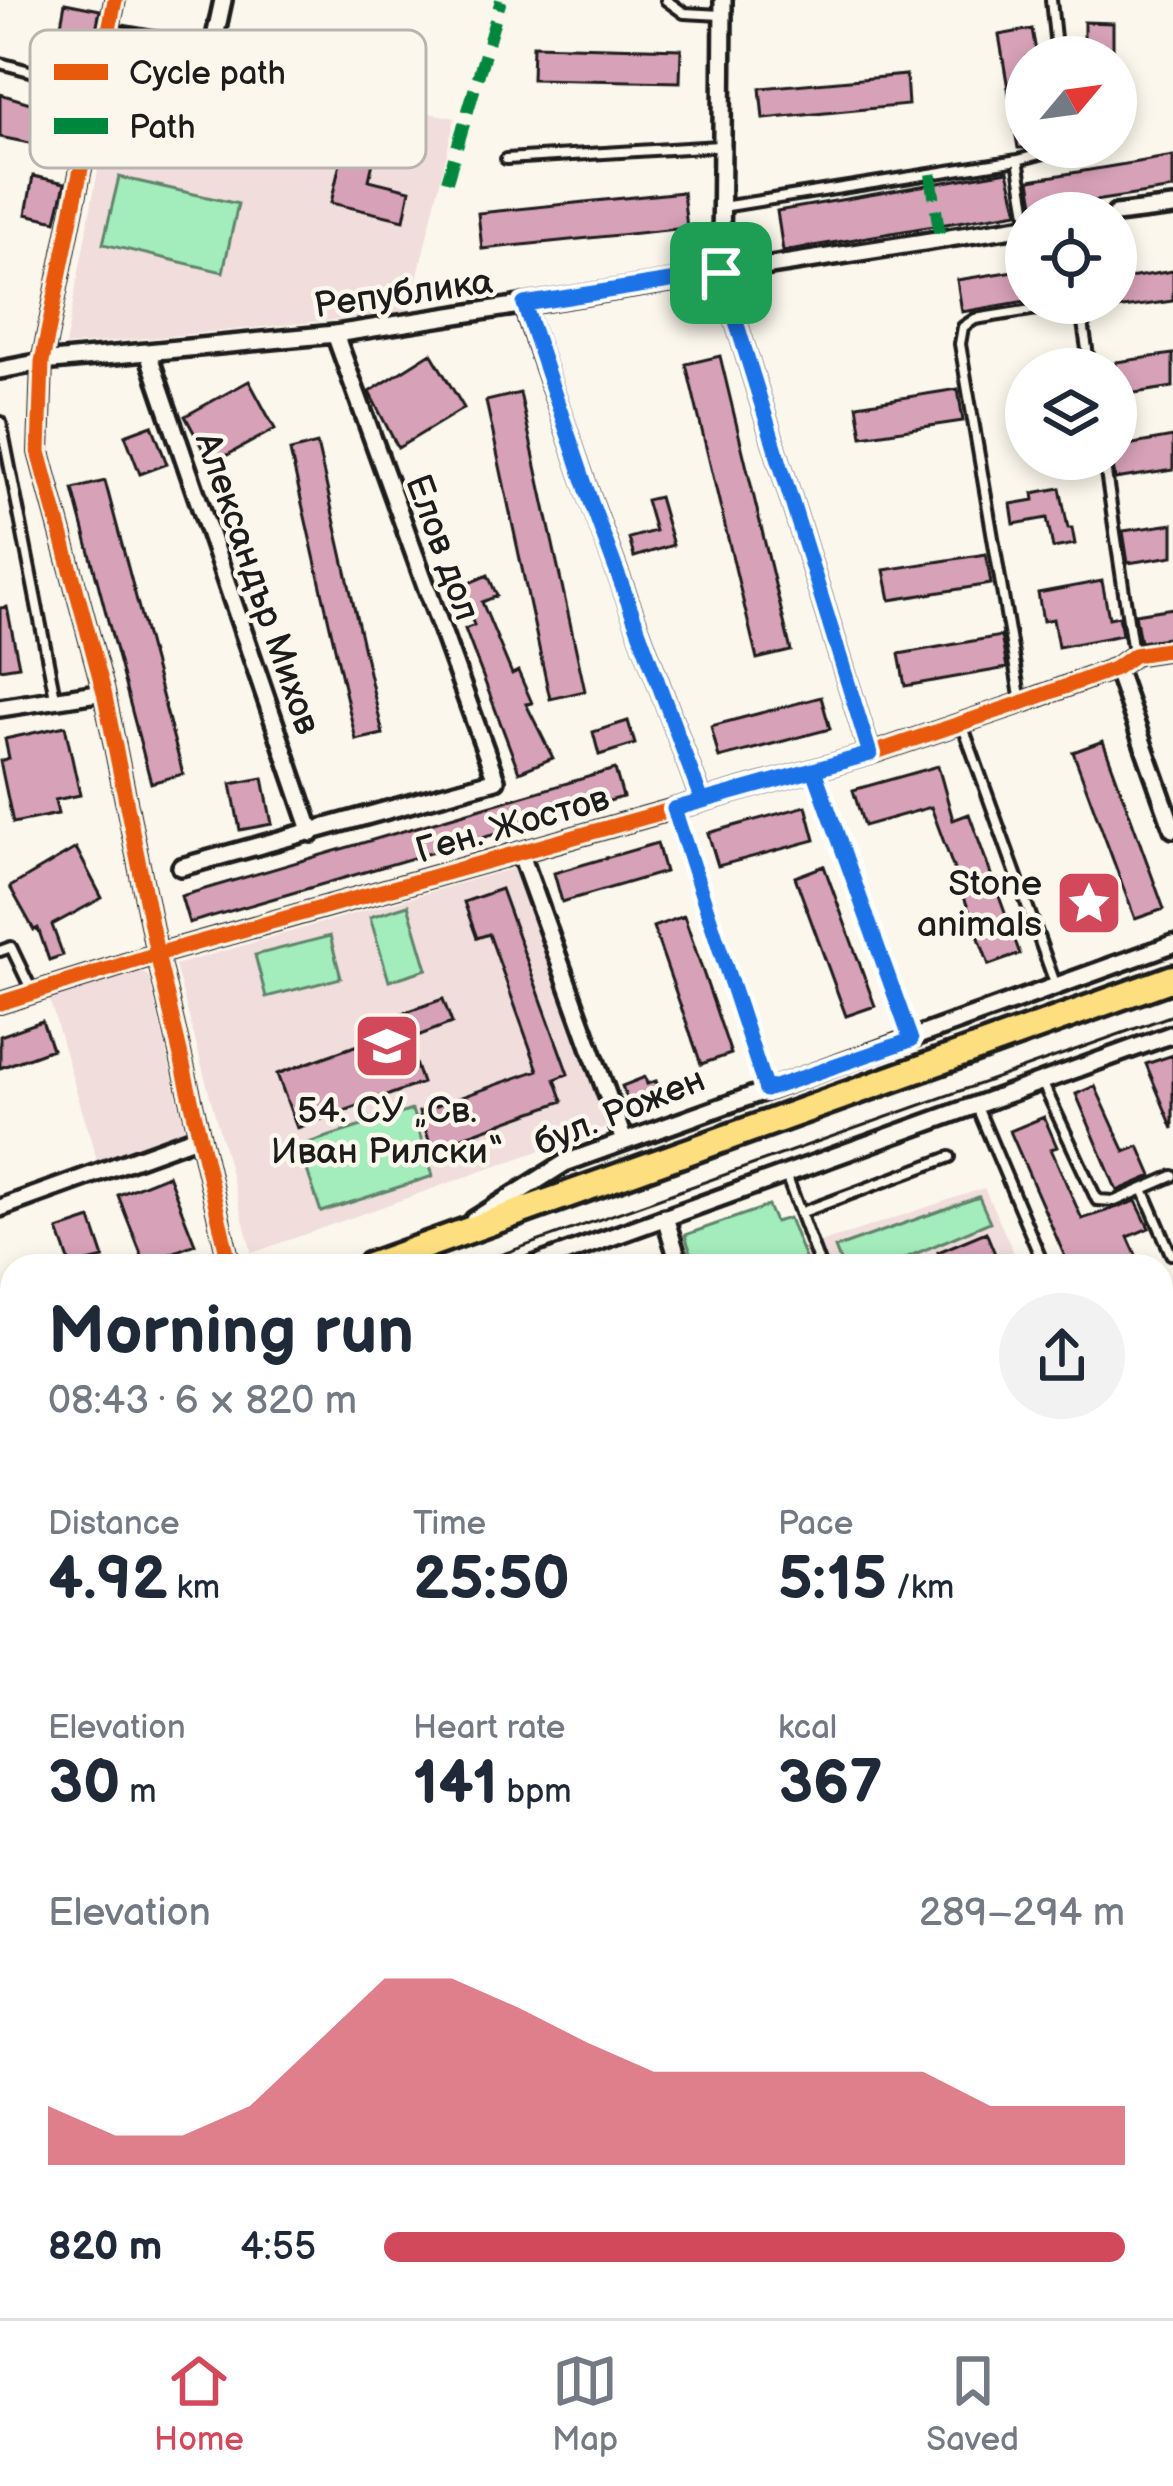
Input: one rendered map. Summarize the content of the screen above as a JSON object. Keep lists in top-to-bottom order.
{
  "streets": {
    "main road": ["бул. Рожен"],
    "street": [
      "Република",
      "Елов дол",
      "Александър Михов",
      "Ген. Жостов"
    ]
  },
  "crossings": [
    ["Република", "Елов дол"],
    ["Република", "Александър Михов"],
    ["Елов дол", "Александър Михов"]
  ],
  "places": {
    "place": ["Stone animals"],
    "school or university": ["54. СУ „Св. Иван Рилски“"]
  },
  "legend": ["Cycle path", "Path"],
  "north": "top right",
  "page": {
    "heading": ["Morning run", "08:43 · 6 × 820 m"],
    "stats": [
      ["Distance", "4.92 km"],
      ["Time", "25:50"],
      ["Pace", "5:15 /km"],
      ["Elevation", "30 m"],
      ["Heart rate", "141 bpm"],
      ["kcal", "367"]
    ],
    "chart": ["Elevation", "289–294 m"],
    "list": [
      {
        "name": "820 m",
        "note": "4:55"
      }
    ],
    "tabs": ["Home", "Map", "Saved"]
  }
}
